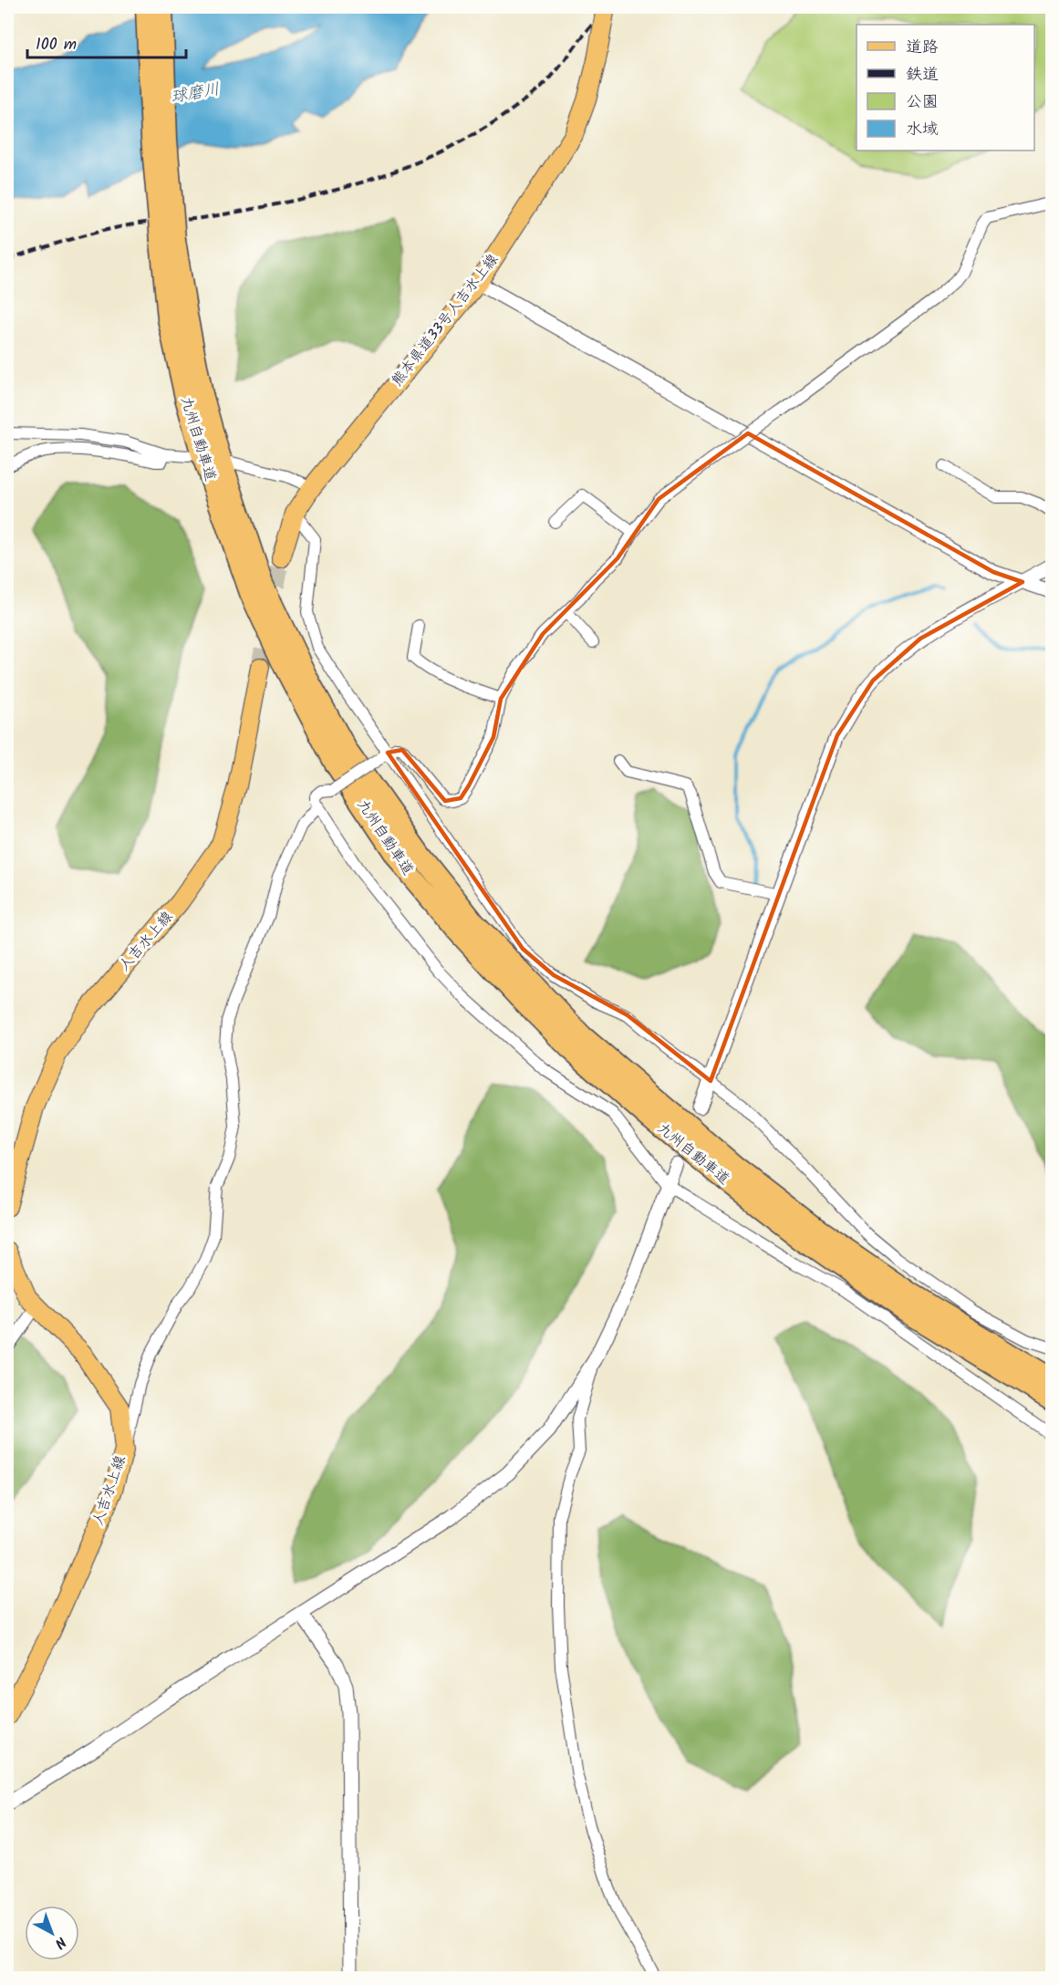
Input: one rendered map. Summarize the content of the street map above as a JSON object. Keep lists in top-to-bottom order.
{
  "streets": {
    "highway": ["九州自動車道"],
    "main road": ["熊本県道33号人吉水上線", "人吉水上線"]
  },
  "water": ["球磨川"],
  "legend": [
    "道路",
    "鉄道",
    "公園",
    "水域"
  ],
  "scale_bar": "100 m",
  "north": "bottom right"
}
